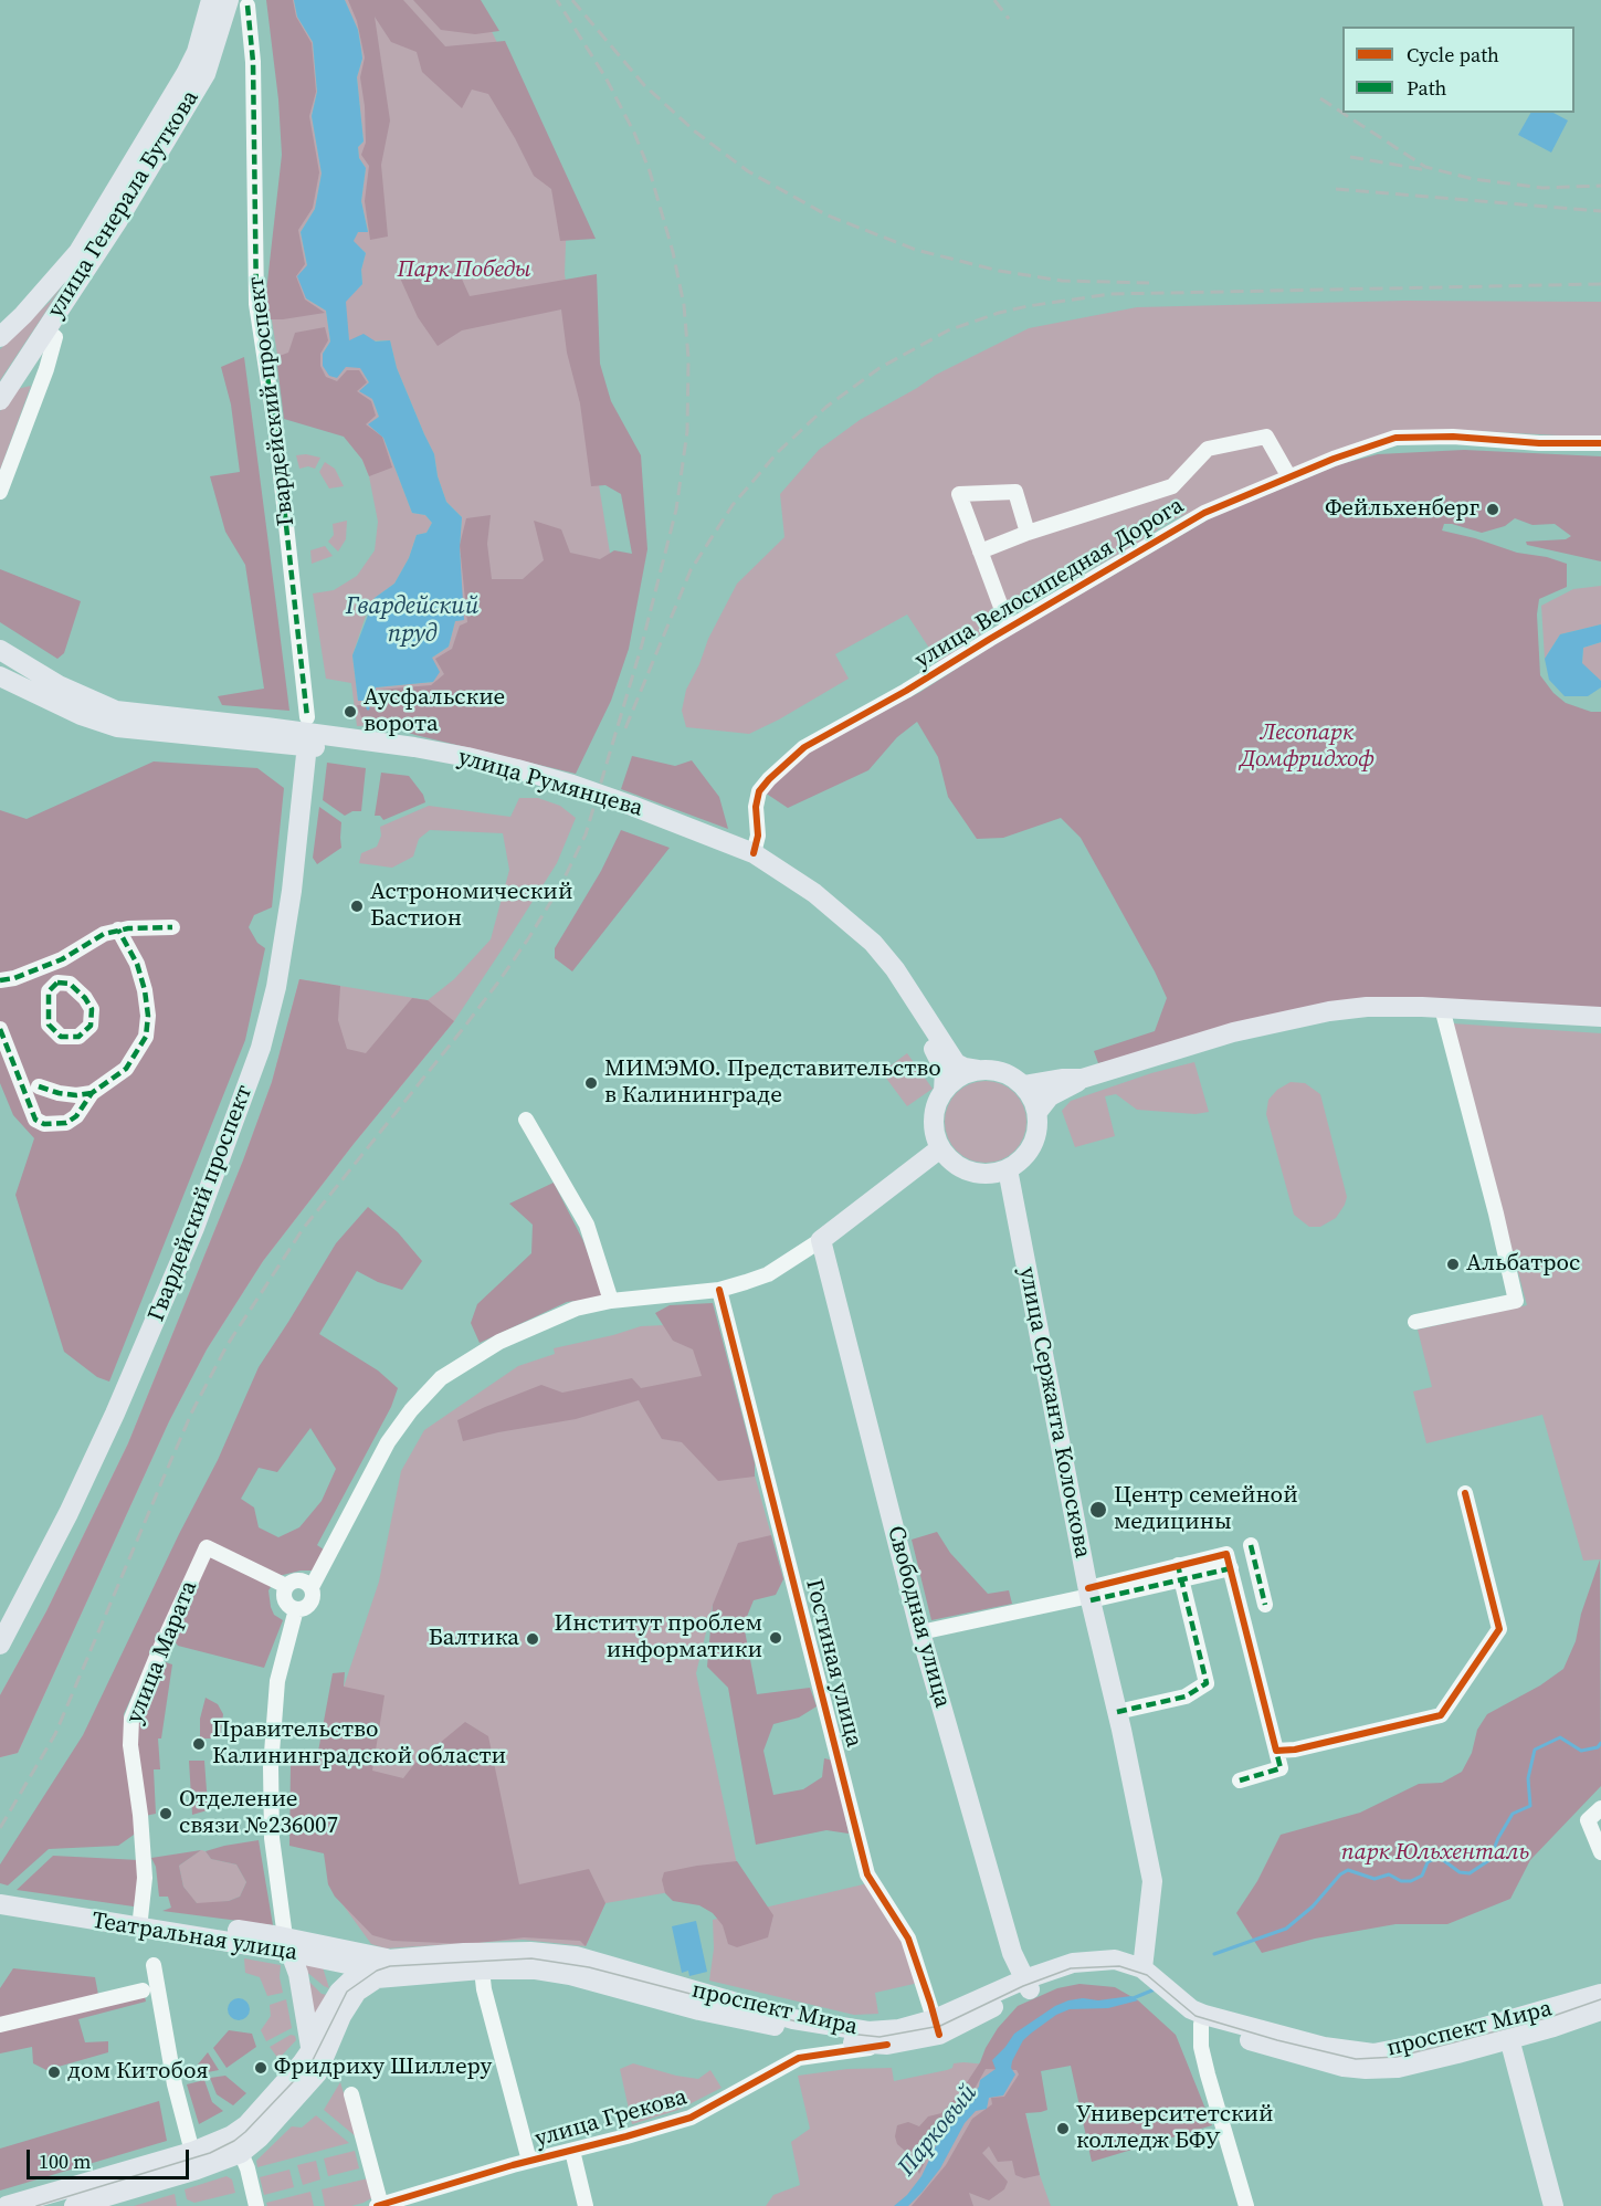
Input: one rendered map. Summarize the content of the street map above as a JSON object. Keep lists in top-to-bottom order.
{
  "streets": {
    "main road": [
      "улица Генерала Буткова",
      "Гвардейский проспект",
      "улица Румянцева",
      "улица Сержанта Колоскова",
      "Свободная улица",
      "Театральная улица",
      "проспект Мира"
    ],
    "street": [
      "улица Велосипедная Дорога",
      "улица Марата",
      "Гостиная улица",
      "улица Грекова"
    ]
  },
  "crossings": [
    ["улица Генерала Буткова", "Гвардейский проспект"],
    ["Гвардейский проспект", "улица Румянцева"],
    ["улица Велосипедная Дорога", "улица Румянцева"],
    ["улица Румянцева", "улица Сержанта Колоскова"],
    ["улица Сержанта Колоскова", "проспект Мира"],
    ["Свободная улица", "проспект Мира"],
    ["улица Марата", "Театральная улица"],
    ["Гостиная улица", "проспект Мира"],
    ["Театральная улица", "проспект Мира"],
    ["проспект Мира", "улица Грекова"]
  ],
  "water": ["Гвардейский пруд", "Парковый"],
  "parks": ["Парк Победы", "Лесопарк Домфридхоф", "парк Юльхенталь"],
  "places": [
    "Фейльхенберг",
    "Аусфальские ворота",
    "Астрономический Бастион",
    "МИМЭМО. Представительство в Калининграде",
    "Альбатрос",
    "Центр семейной медицины",
    "Институт проблем информатики",
    "Балтика",
    "Правительство Калининградской области",
    "Отделение связи №236007",
    "Фридриху Шиллеру",
    "дом Китобоя",
    "Университетский колледж БФУ"
  ],
  "legend": ["Cycle path", "Path"],
  "scale_bar": "100 m"
}
